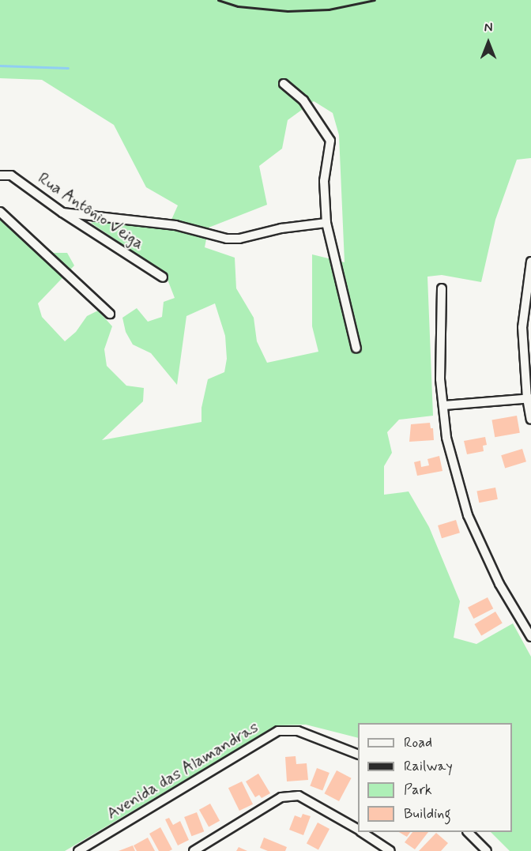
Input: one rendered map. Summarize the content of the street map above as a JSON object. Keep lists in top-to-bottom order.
{
  "streets": {
    "street": ["Rua Antônio Veiga", "Avenida das Alamandras"]
  },
  "legend": [
    "Road",
    "Railway",
    "Park",
    "Building"
  ],
  "north": "top"
}
